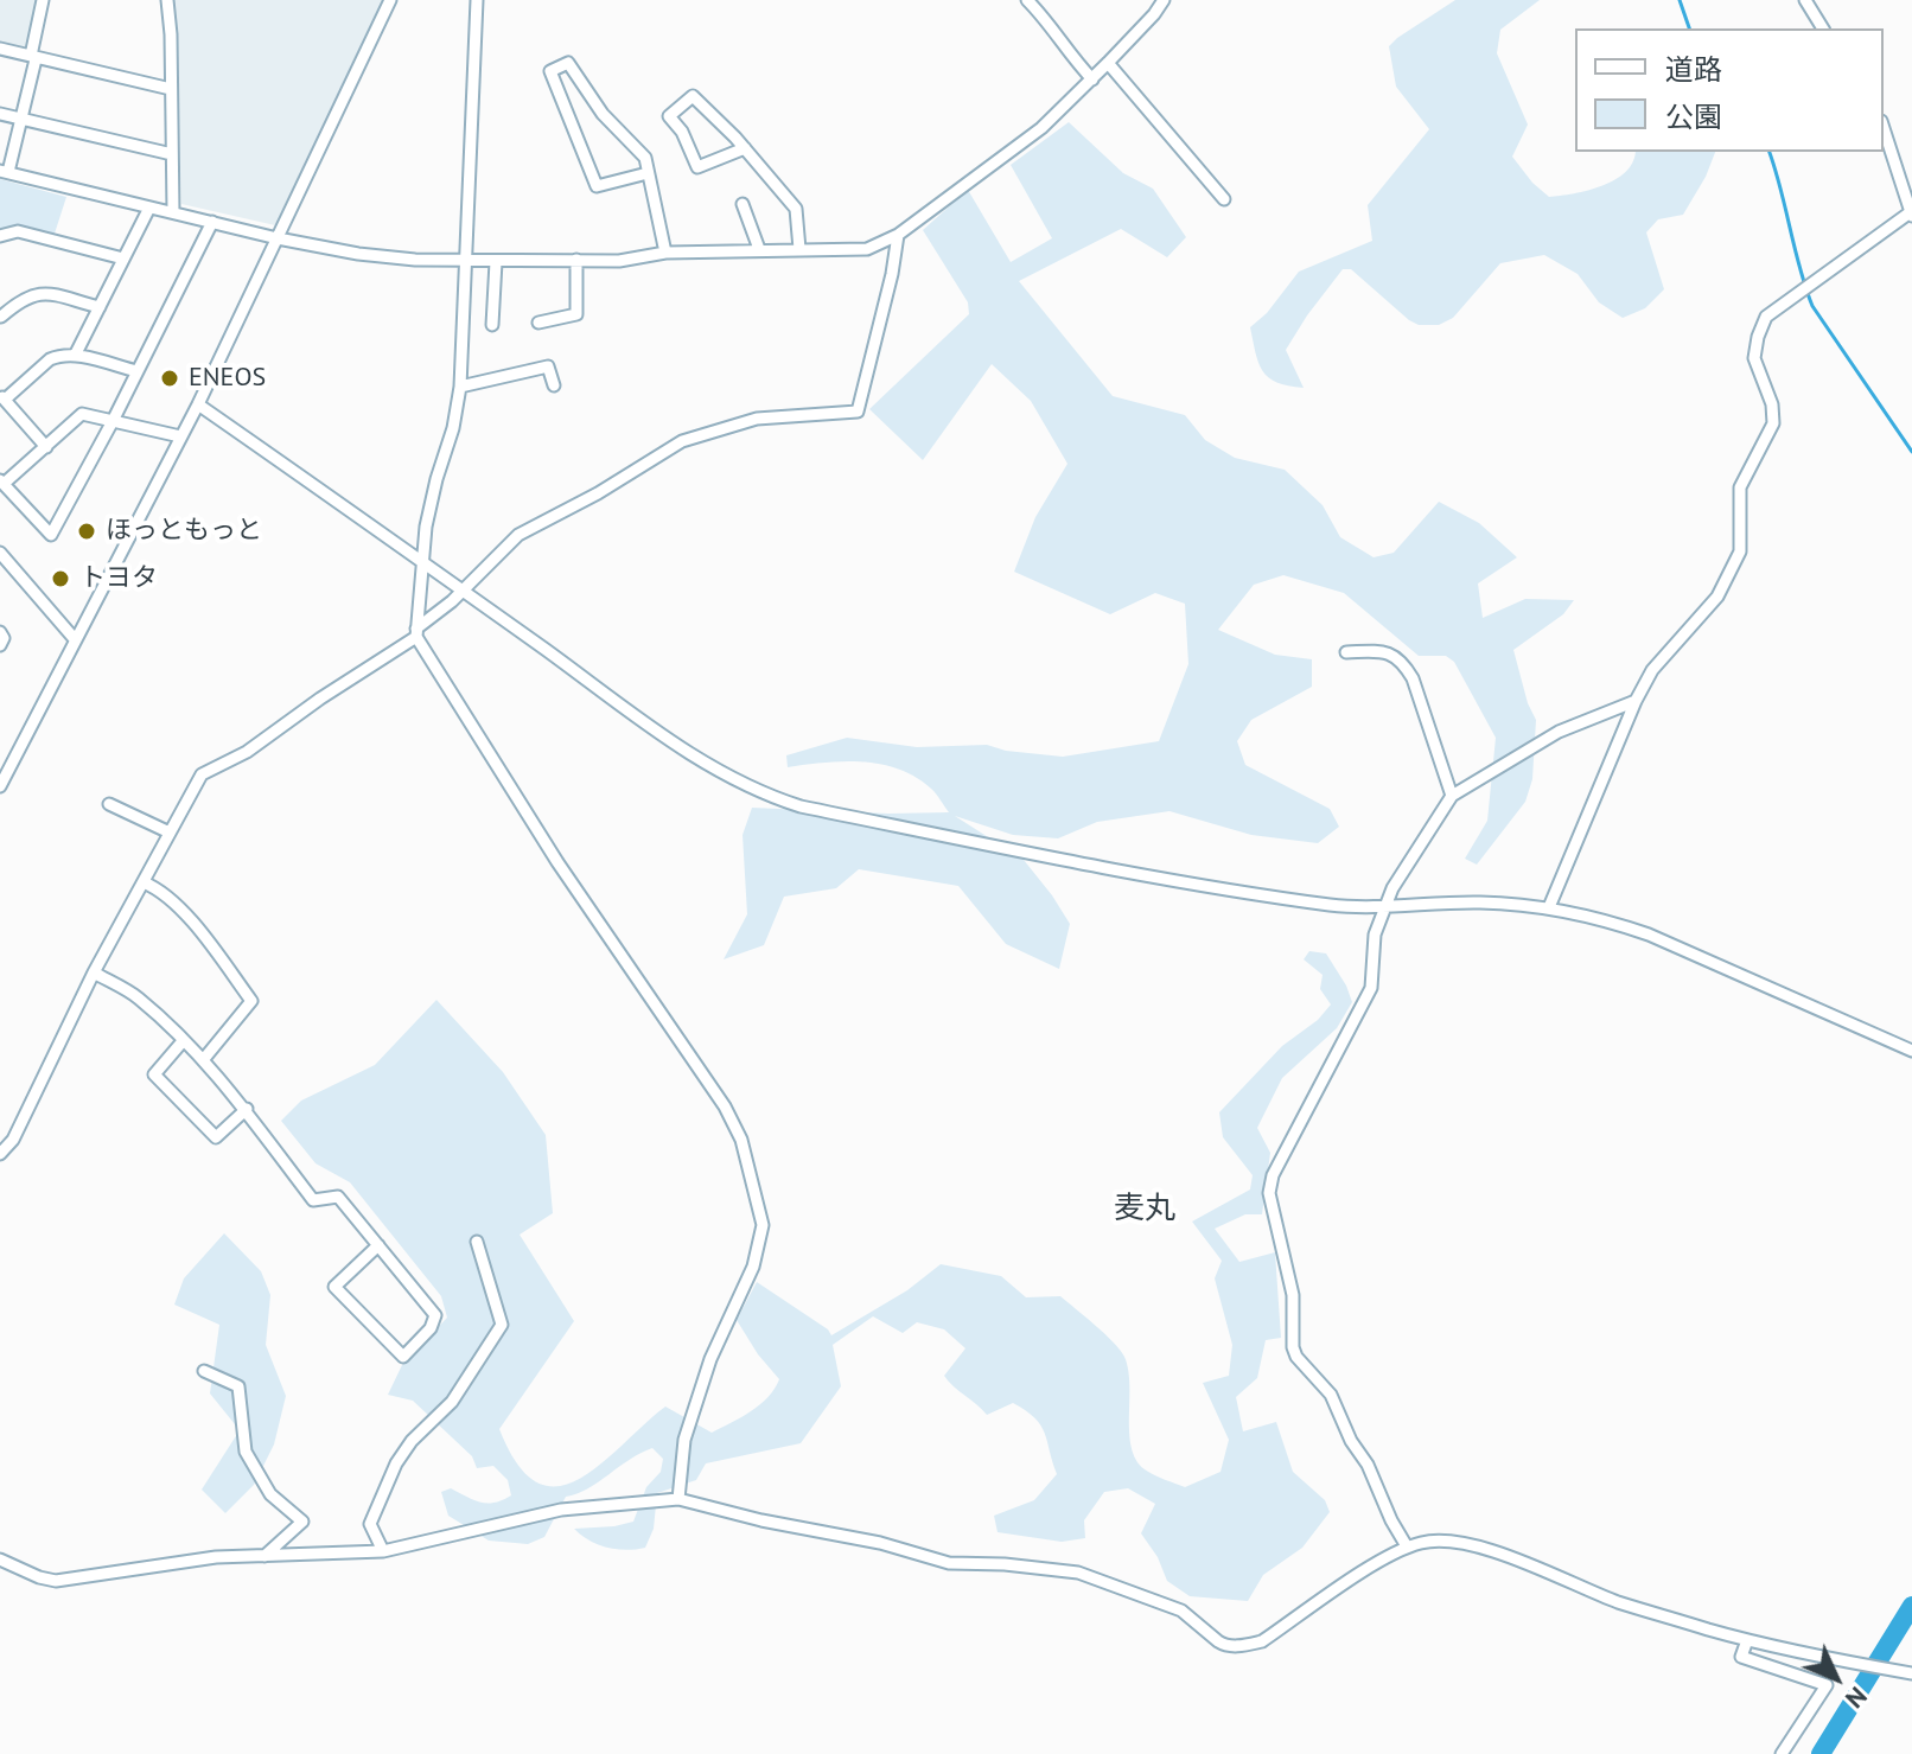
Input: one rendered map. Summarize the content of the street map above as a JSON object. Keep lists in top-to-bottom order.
{
  "districts": ["麦丸"],
  "places": ["ENEOS", "ほっともっと", "トヨタ"],
  "legend": ["道路", "公園"],
  "north": "bottom right"
}
